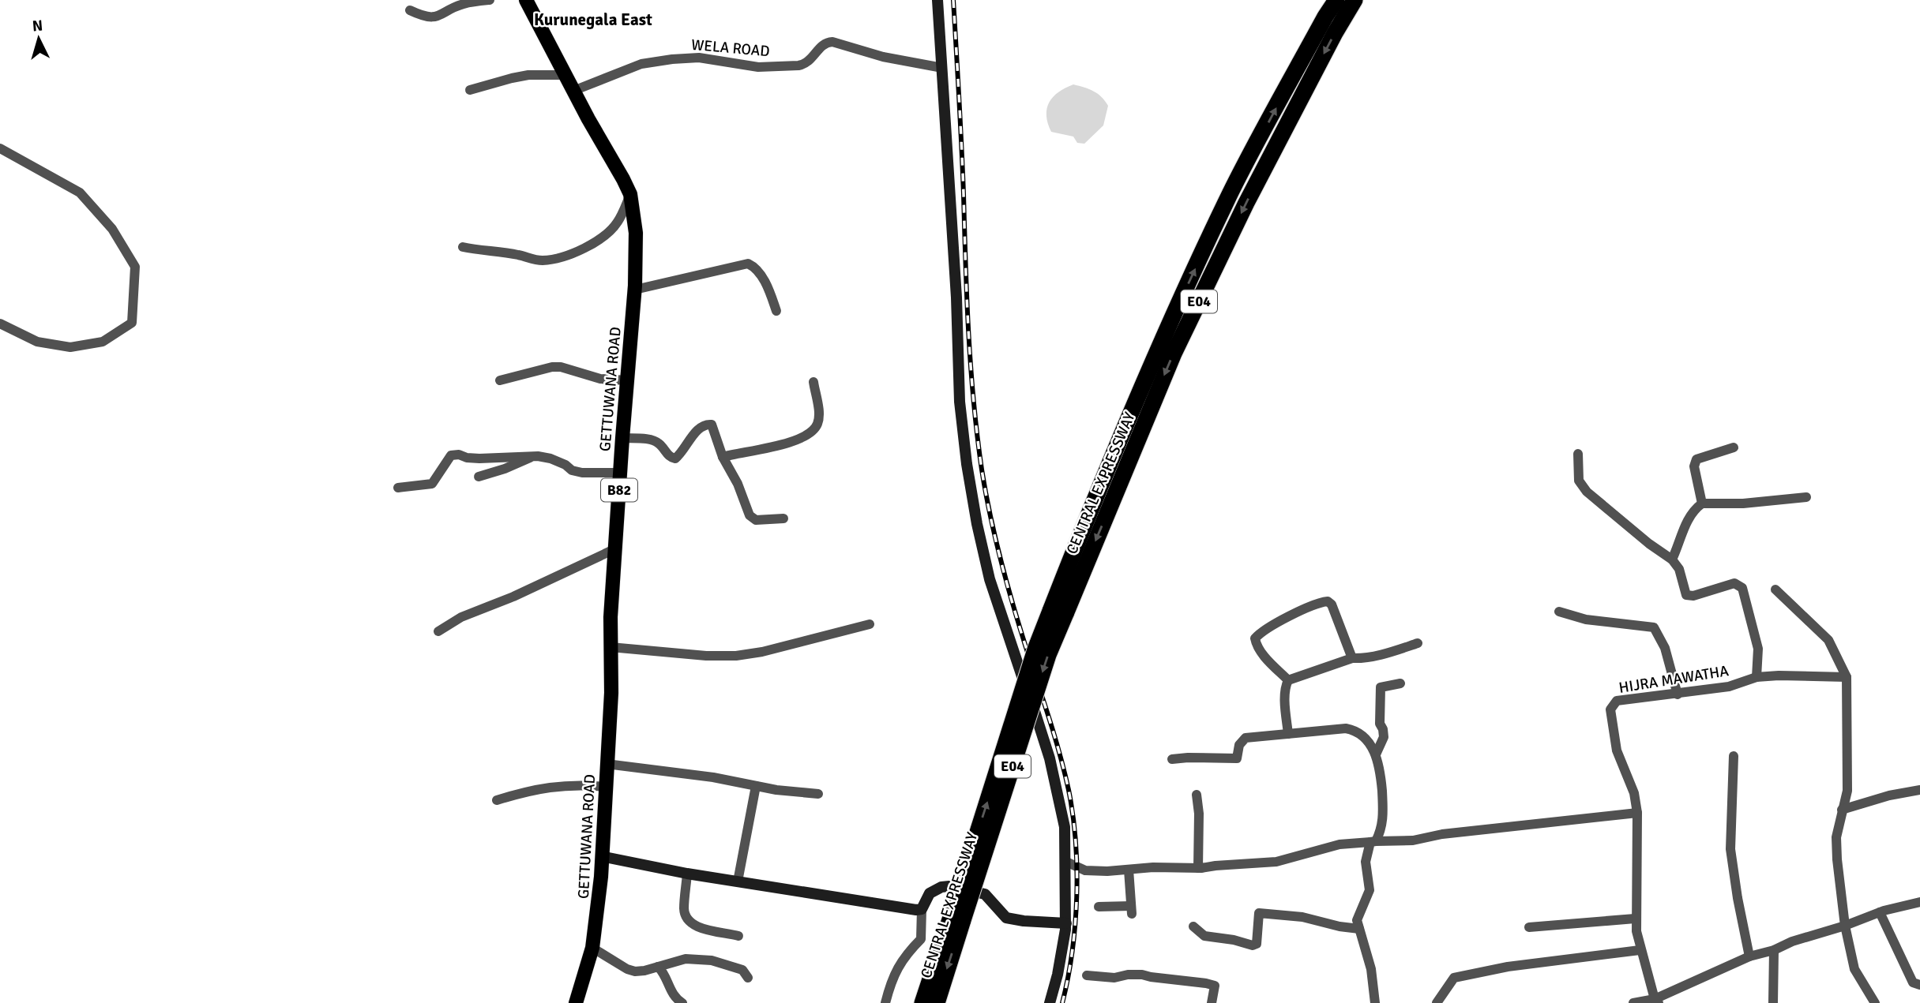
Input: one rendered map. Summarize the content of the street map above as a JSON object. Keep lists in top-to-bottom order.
{
  "streets": {
    "highway": ["E04", "CENTRAL EXPRESSWAY"],
    "main road": ["GETTUWANA ROAD", "B82"],
    "street": ["WELA ROAD", "HIJRA MAWATHA"]
  },
  "crossings": [
    ["WELA ROAD", "GETTUWANA ROAD"]
  ],
  "districts": ["Kurunegala East"],
  "north": "top"
}
